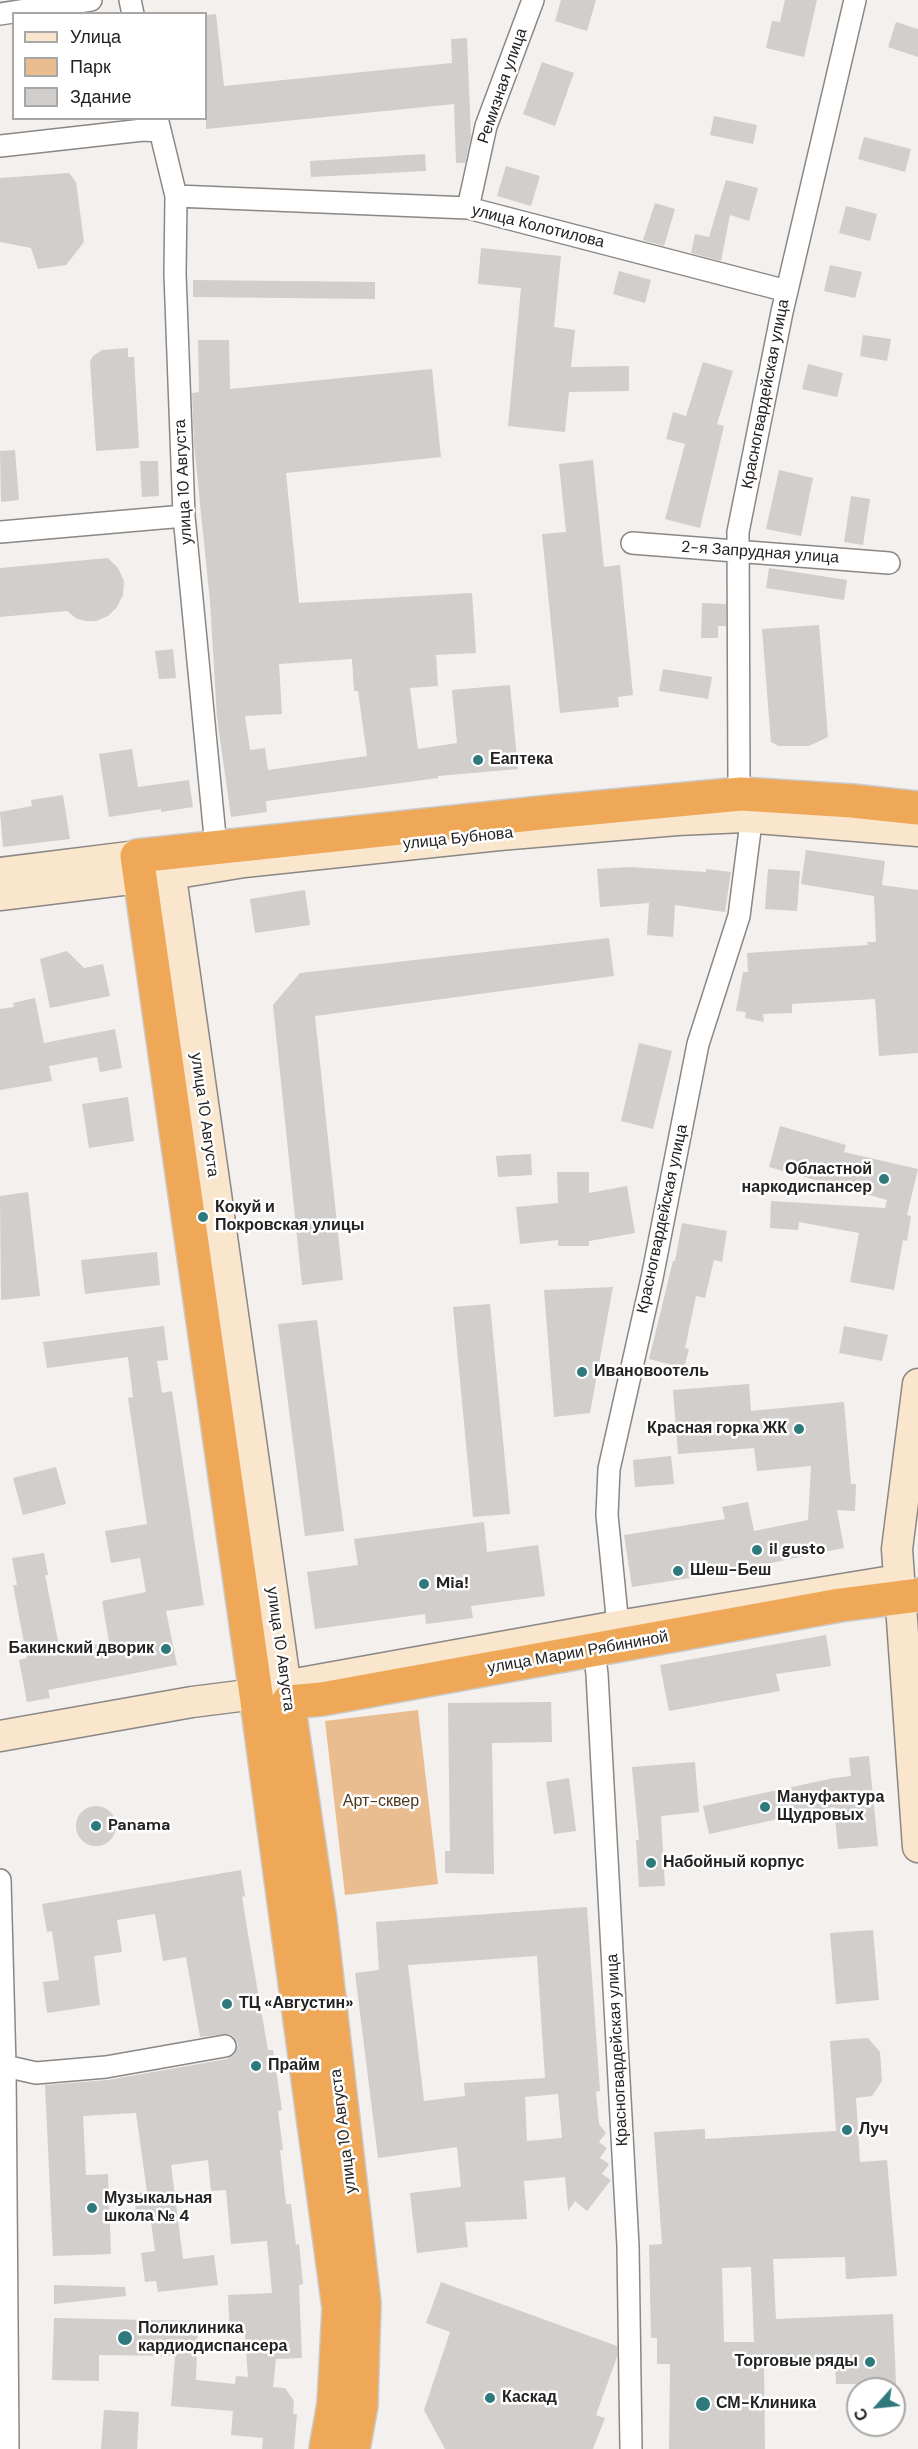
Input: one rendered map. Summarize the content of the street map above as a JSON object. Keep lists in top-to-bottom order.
{
  "streets": {
    "highway": ["улица 10 Августа", "улица Бубнова", "улица Марии Рябининой"],
    "street": [
      "Ремизная улица",
      "улица Колотилова",
      "Красногвардейская улица",
      "2-я Запрудная улица"
    ]
  },
  "crossings": [
    ["Ремизная улица", "улица Колотилова"],
    ["улица Колотилова", "Красногвардейская улица"],
    ["улица Колотилова", "улица 10 Августа"],
    ["Красногвардейская улица", "2-я Запрудная улица"],
    ["Красногвардейская улица", "улица Бубнова"],
    ["Красногвардейская улица", "улица Марии Рябининой"],
    ["улица 10 Августа", "улица Бубнова"],
    ["улица 10 Августа", "улица Марии Рябининой"]
  ],
  "parks": ["Арт-сквер"],
  "places": [
    "Еаптека",
    "Областной наркодиспансер",
    "Кокуй и Покровская улицы",
    "Ивановоотель",
    "Красная горка ЖК",
    "il gusto",
    "Шеш-Беш",
    "Mia!",
    "Бакинский дворик",
    "Мануфактура Щудровых",
    "Panama",
    "Набойный корпус",
    "ТЦ «Августин»",
    "Прайм",
    "Луч",
    "Музыкальная школа № 4",
    "Поликлиника кардиодиспансера",
    "Торговые ряды",
    "Каскад",
    "СМ-Клиника"
  ],
  "legend": ["Улица", "Парк", "Здание"],
  "north": "bottom left"
}
